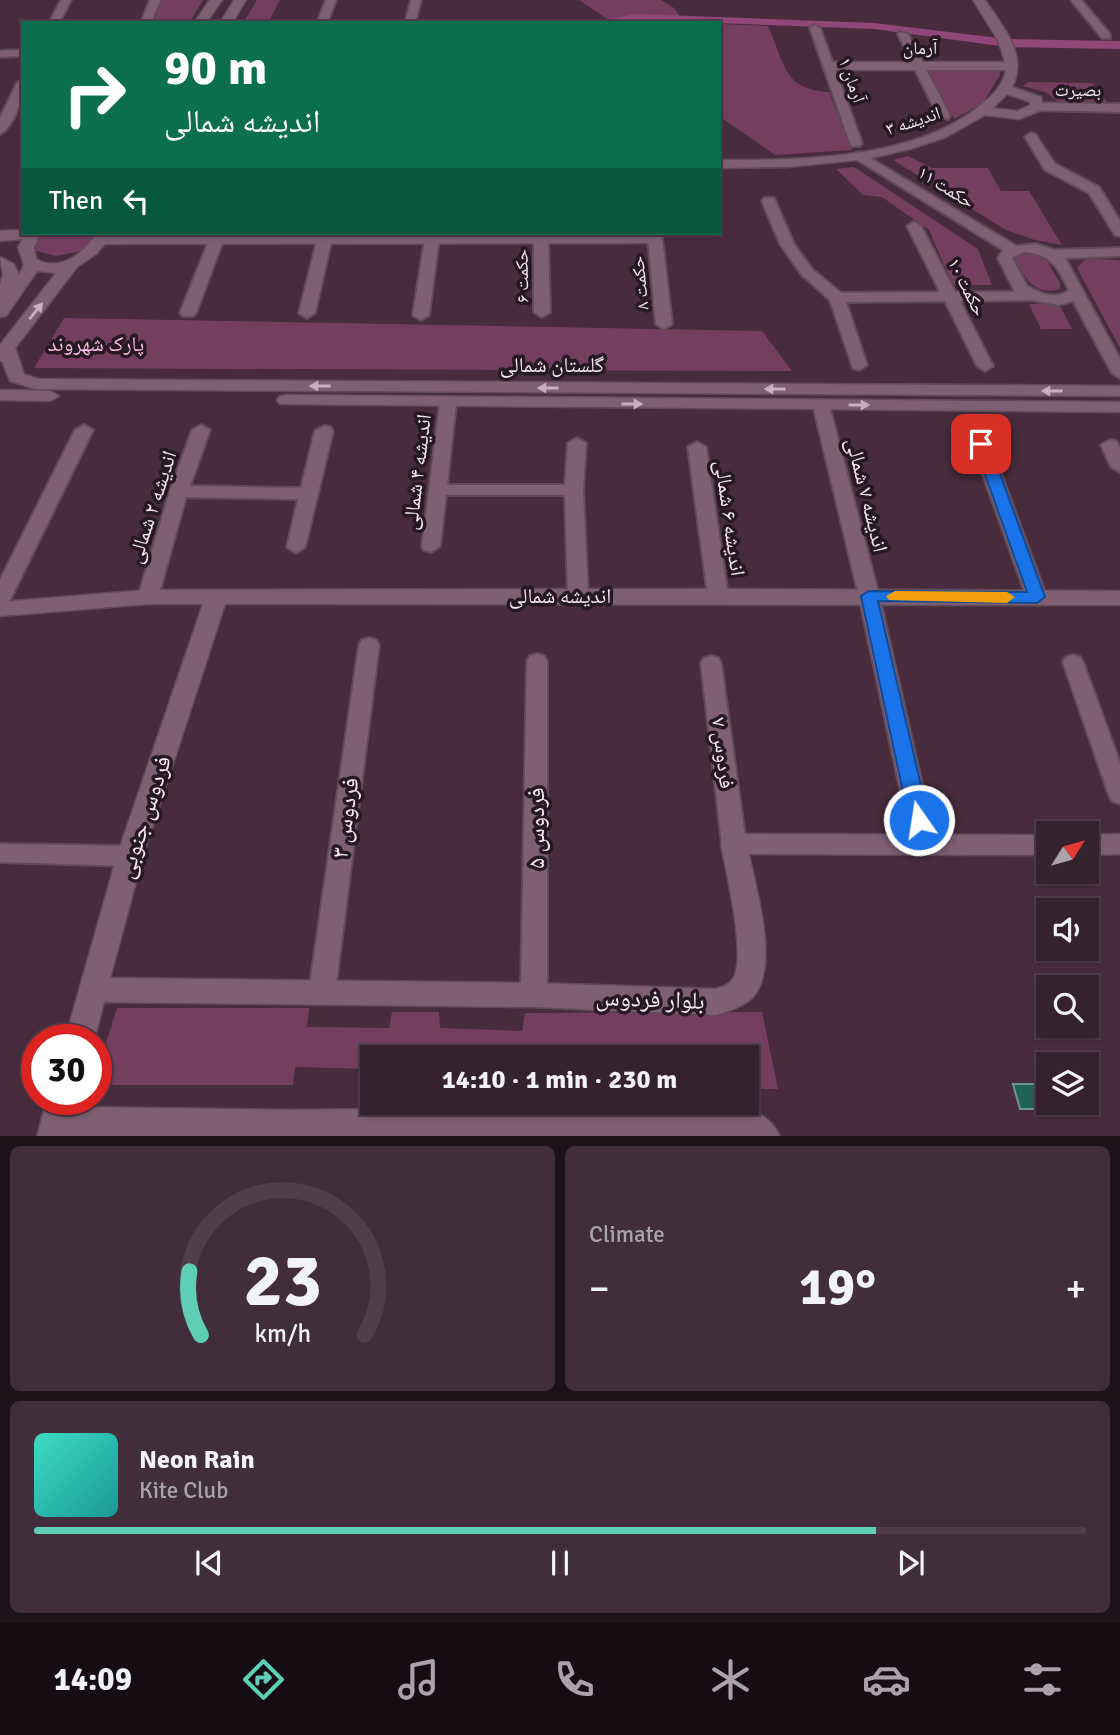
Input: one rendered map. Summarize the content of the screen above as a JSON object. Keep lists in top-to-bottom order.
{
  "streets": {
    "street": [
      "آرمان",
      "آرمان ۱",
      "بصیرت",
      "اندیشه ۳",
      "حکمت ۱۱",
      "حکمت ۶",
      "حکمت ۸",
      "حکمت ۱۰",
      "گلستان شمالی",
      "اندیشه ۴ شمالی",
      "اندیشه ۷ شمالی",
      "اندیشه ۲ شمالی",
      "اندیشه ۶ شمالی",
      "اندیشه شمالی",
      "فردوس ۷",
      "فردوس جنوبی",
      "فردوس ۳",
      "فردوس ۵",
      "بلوار فردوس"
    ]
  },
  "crossings": [
    ["آرمان", "آرمان ۱"],
    ["آرمان", "اندیشه ۳"],
    ["آرمان ۱", "اندیشه ۳"],
    ["آرمان ۱", "حکمت ۱۱"],
    ["اندیشه ۳", "حکمت ۱۱"],
    ["گلستان شمالی", "اندیشه ۴ شمالی"],
    ["گلستان شمالی", "اندیشه ۷ شمالی"],
    ["اندیشه ۷ شمالی", "اندیشه شمالی"],
    ["اندیشه ۲ شمالی", "اندیشه شمالی"],
    ["اندیشه ۶ شمالی", "اندیشه شمالی"],
    ["اندیشه شمالی", "فردوس جنوبی"],
    ["فردوس ۷", "بلوار فردوس"],
    ["فردوس جنوبی", "بلوار فردوس"],
    ["فردوس ۳", "بلوار فردوس"],
    ["فردوس ۵", "بلوار فردوس"]
  ],
  "parks": ["پارک شهروند"],
  "north": "top right",
  "page": {
    "turn": ["90 m", "اندیشه شمالی"],
    "then": "Then",
    "limit": "30",
    "trip": "14:10 · 1 min · 230 m",
    "tile": "Climate",
    "heat": ["−", "19°", "+"],
    "song": ["Neon Rain", "Kite Club"],
    "tabs": "14:09",
    "gauge": ["23", "km/h"]
  }
}
